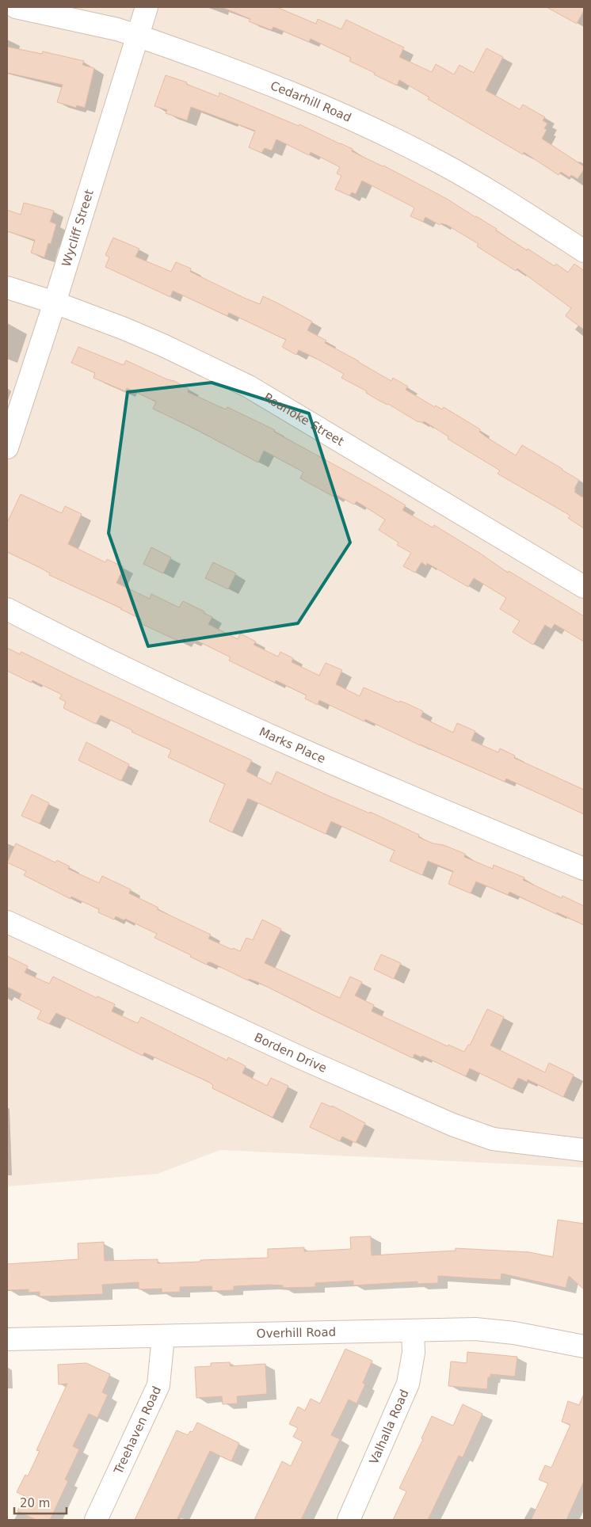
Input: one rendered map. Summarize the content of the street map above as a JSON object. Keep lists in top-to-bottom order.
{
  "streets": {
    "street": [
      "Cedarhill Road",
      "Wycliff Street",
      "Roanoke Street",
      "Marks Place",
      "Borden Drive",
      "Overhill Road",
      "Valhalla Road",
      "Treehaven Road"
    ]
  },
  "crossings": [
    ["Cedarhill Road", "Wycliff Street"],
    ["Wycliff Street", "Roanoke Street"],
    ["Overhill Road", "Valhalla Road"],
    ["Overhill Road", "Treehaven Road"]
  ],
  "scale_bar": "20 m"
}
